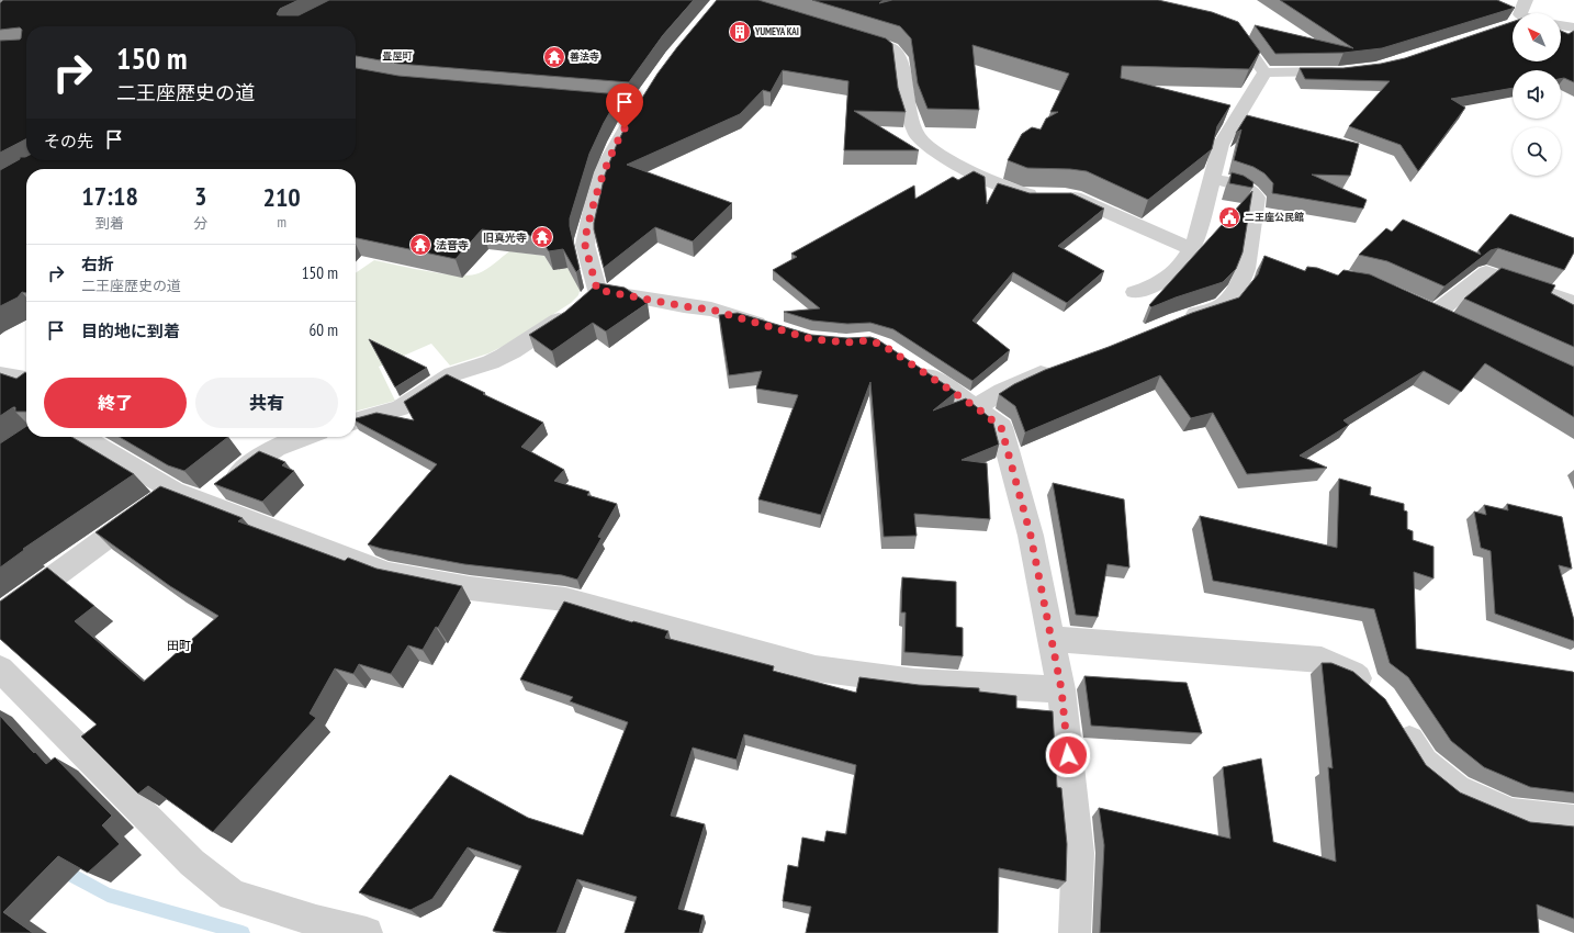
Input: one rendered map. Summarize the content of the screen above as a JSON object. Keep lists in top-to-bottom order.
{
  "districts": ["畳屋町", "田町"],
  "places": {
    "building": ["YUMEYA KAI"],
    "temple": ["善法寺", "旧真光寺", "法音寺"],
    "public building": ["二王座公民館"]
  },
  "north": "top left",
  "page": {
    "turn": ["150 m", "二王座歴史の道"],
    "then": "その先",
    "eta": [
      "17:18",
      "到着",
      "3",
      "分",
      "210",
      "m"
    ],
    "list": [
      {
        "name": "右折",
        "note": "二王座歴史の道",
        "value": "150 m"
      },
      {
        "name": "目的地に到着",
        "value": "60 m"
      }
    ],
    "buttons": ["終了", "共有"]
  }
}
